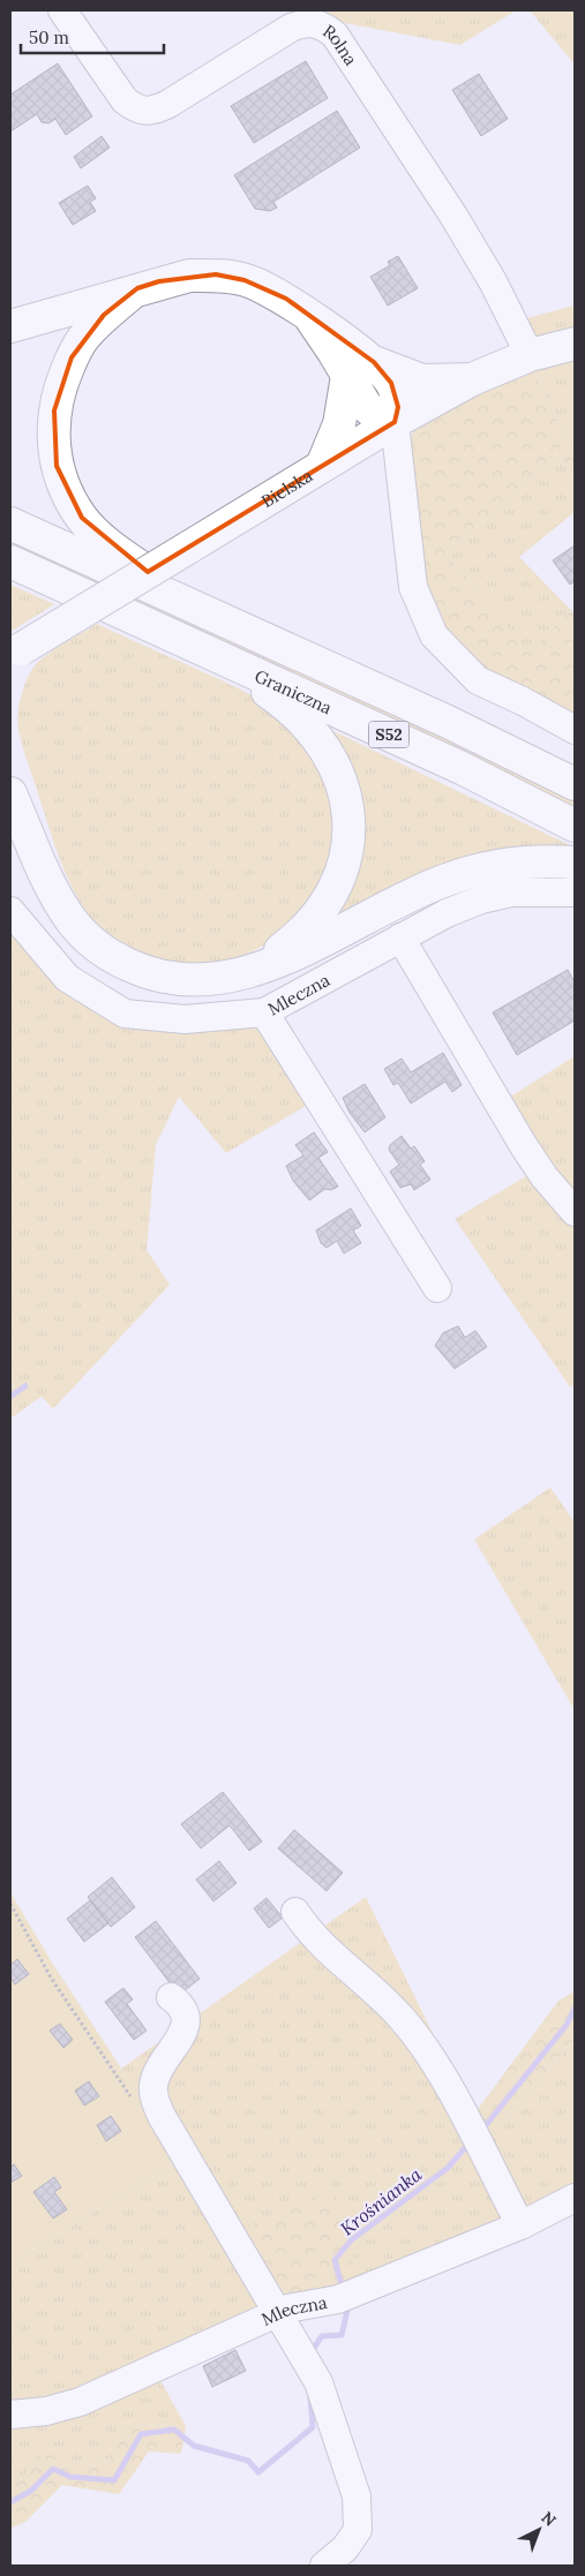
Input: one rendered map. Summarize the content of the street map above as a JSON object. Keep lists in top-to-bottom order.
{
  "streets": {
    "main road": ["Bielska", "Graniczna", "S52"],
    "street": ["Rolna", "Mleczna"]
  },
  "crossings": [
    ["Rolna", "Bielska"]
  ],
  "water": ["Krośnianka"],
  "scale_bar": "50 m",
  "north": "top right"
}
